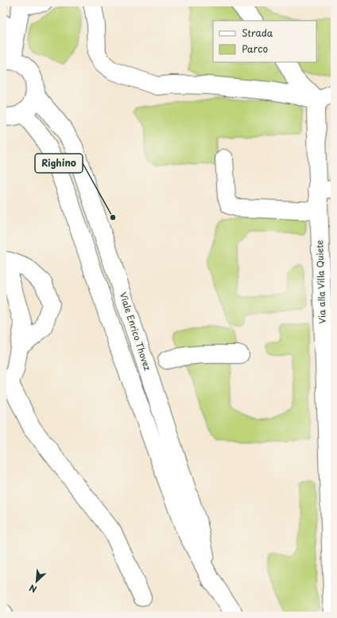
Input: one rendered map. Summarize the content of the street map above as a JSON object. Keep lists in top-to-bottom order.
{
  "streets": {
    "street": ["Via alla Villa Quiete", "Viale Enrico Thovez"]
  },
  "places": ["Righino"],
  "legend": ["Strada", "Parco"],
  "north": "bottom left"
}
